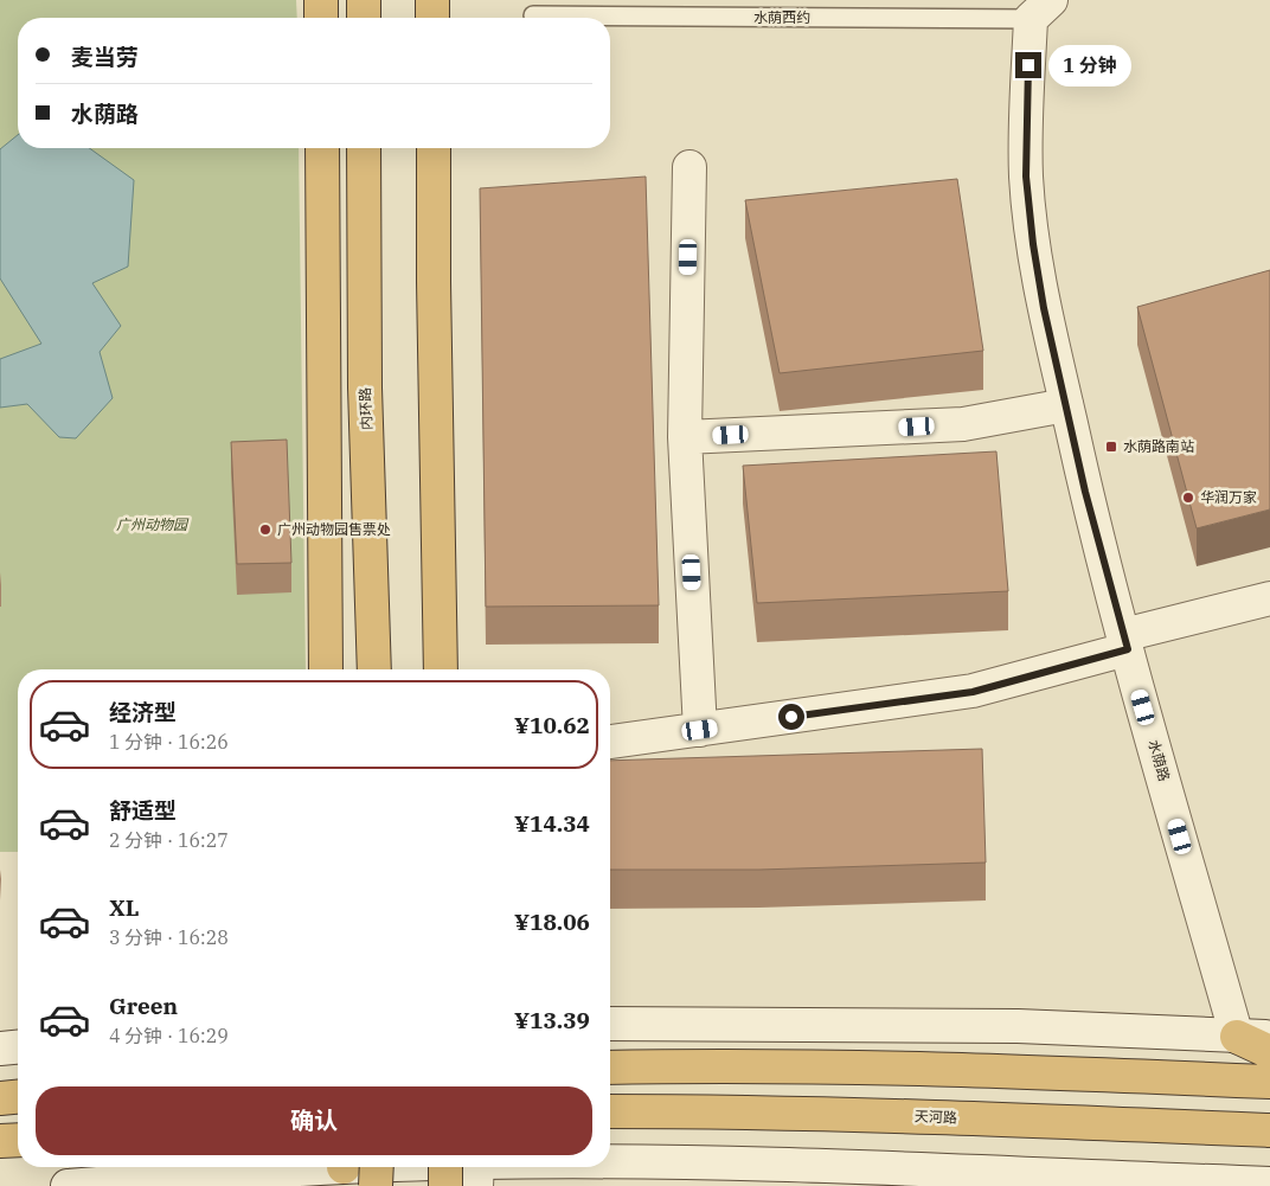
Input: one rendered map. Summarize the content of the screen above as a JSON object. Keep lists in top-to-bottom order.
{
  "streets": {
    "highway": ["内环路", "天河路"],
    "street": ["水荫路"],
    "lane": ["水荫西约"]
  },
  "crossings": [
    ["水荫西约", "水荫路"]
  ],
  "parks": ["广州动物园"],
  "places": {
    "transit": ["水荫路南站"],
    "other": ["华润万家", "广州动物园售票处"]
  },
  "page": {
    "banner": ["麦当劳", "水荫路"],
    "bubble": "1 分钟",
    "list": [
      {
        "name": "经济型",
        "note": "1 分钟 · 16:26",
        "value": "¥10.62"
      },
      {
        "name": "舒适型",
        "note": "2 分钟 · 16:27",
        "value": "¥14.34"
      },
      {
        "name": "XL",
        "note": "3 分钟 · 16:28",
        "value": "¥18.06"
      },
      {
        "name": "Green",
        "note": "4 分钟 · 16:29",
        "value": "¥13.39"
      }
    ],
    "buttons": "确认"
  }
}
